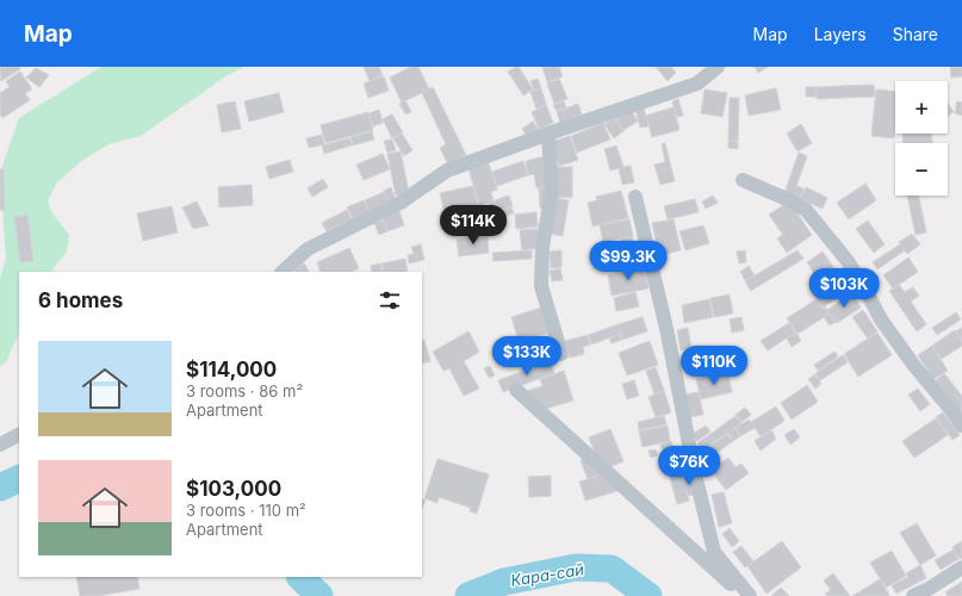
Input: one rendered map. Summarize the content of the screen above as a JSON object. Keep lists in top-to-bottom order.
{
  "water": ["Кара-сай"],
  "page": {
    "header": "Map",
    "nav": ["Map", "Layers", "Share"],
    "map_buttons": ["+", "−"],
    "price": [
      "$114K",
      "$99.3K",
      "$103K",
      "$133K",
      "$110K",
      "$76K"
    ],
    "heading": "6 homes",
    "list": [
      {
        "name": "$114,000",
        "note": "3 rooms · 86 m² · Apartment"
      },
      {
        "name": "$103,000",
        "note": "3 rooms · 110 m² · Apartment"
      }
    ]
  }
}
